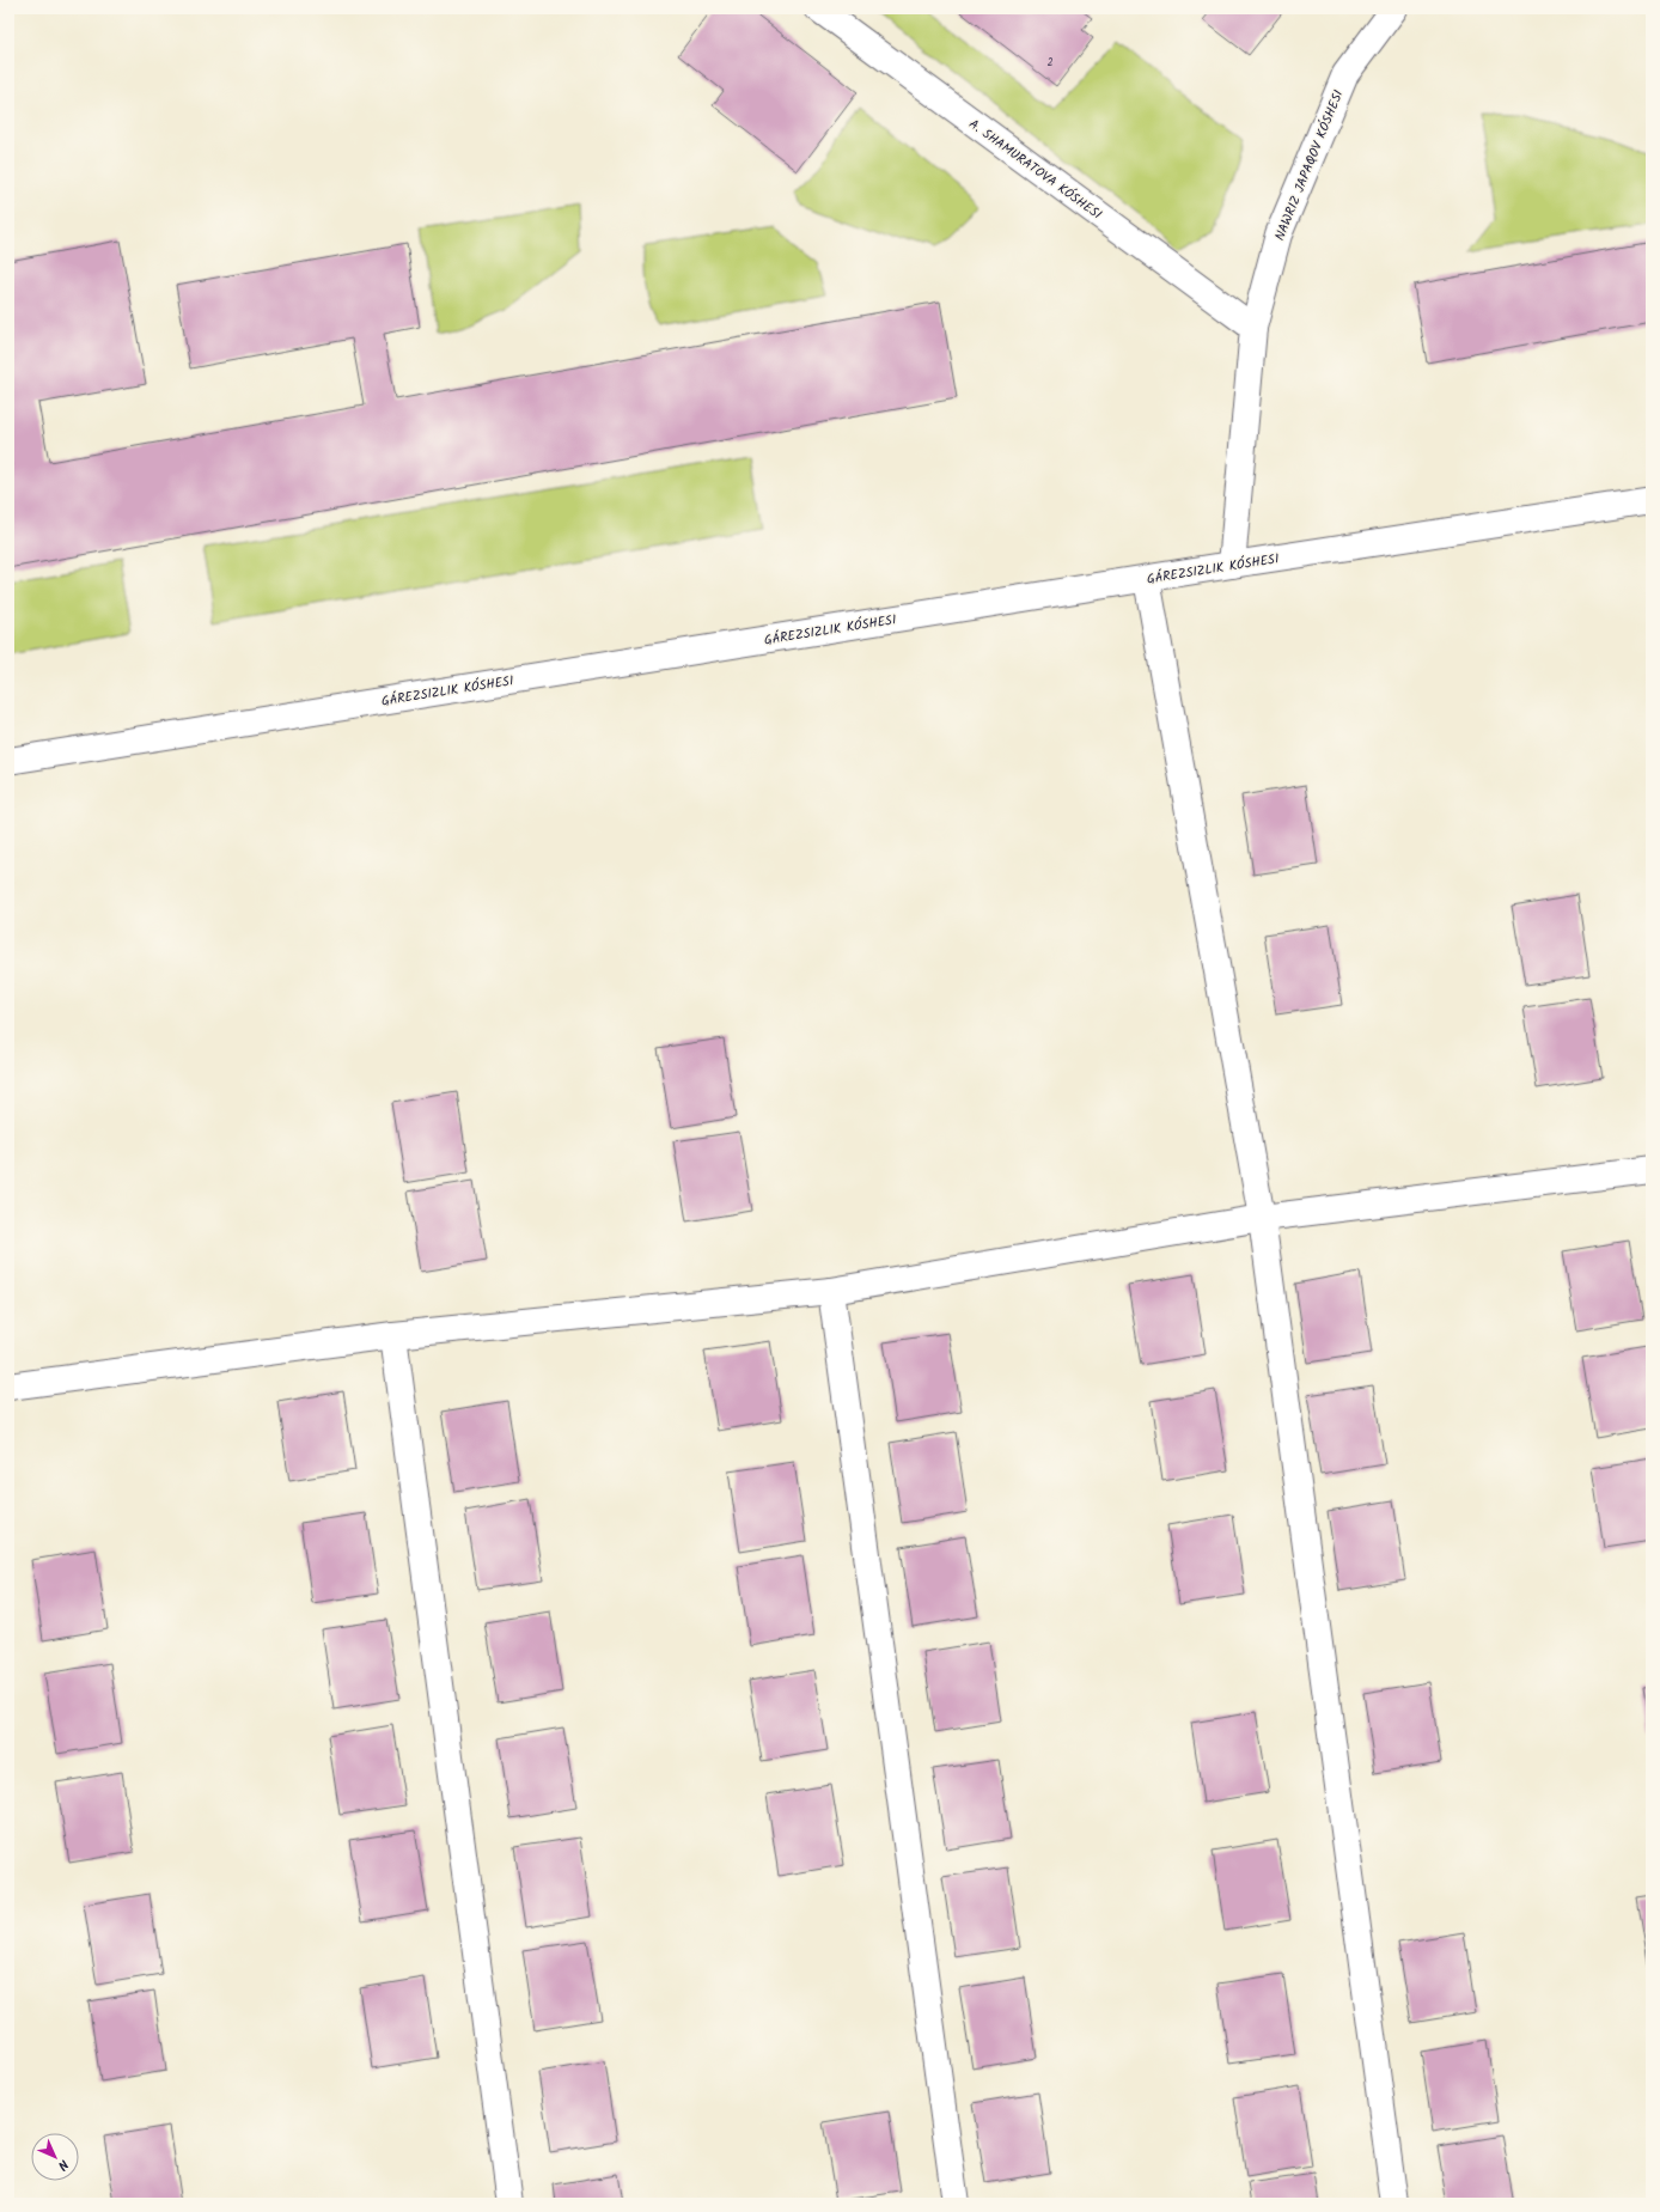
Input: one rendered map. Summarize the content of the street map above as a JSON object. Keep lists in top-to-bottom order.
{
  "streets": {
    "street": ["A. SHAMURATOVA KÓSHESI", "GÁREZSIZLIK KÓSHESI"]
  },
  "house_numbers": ["2"],
  "north": "bottom right"
}
